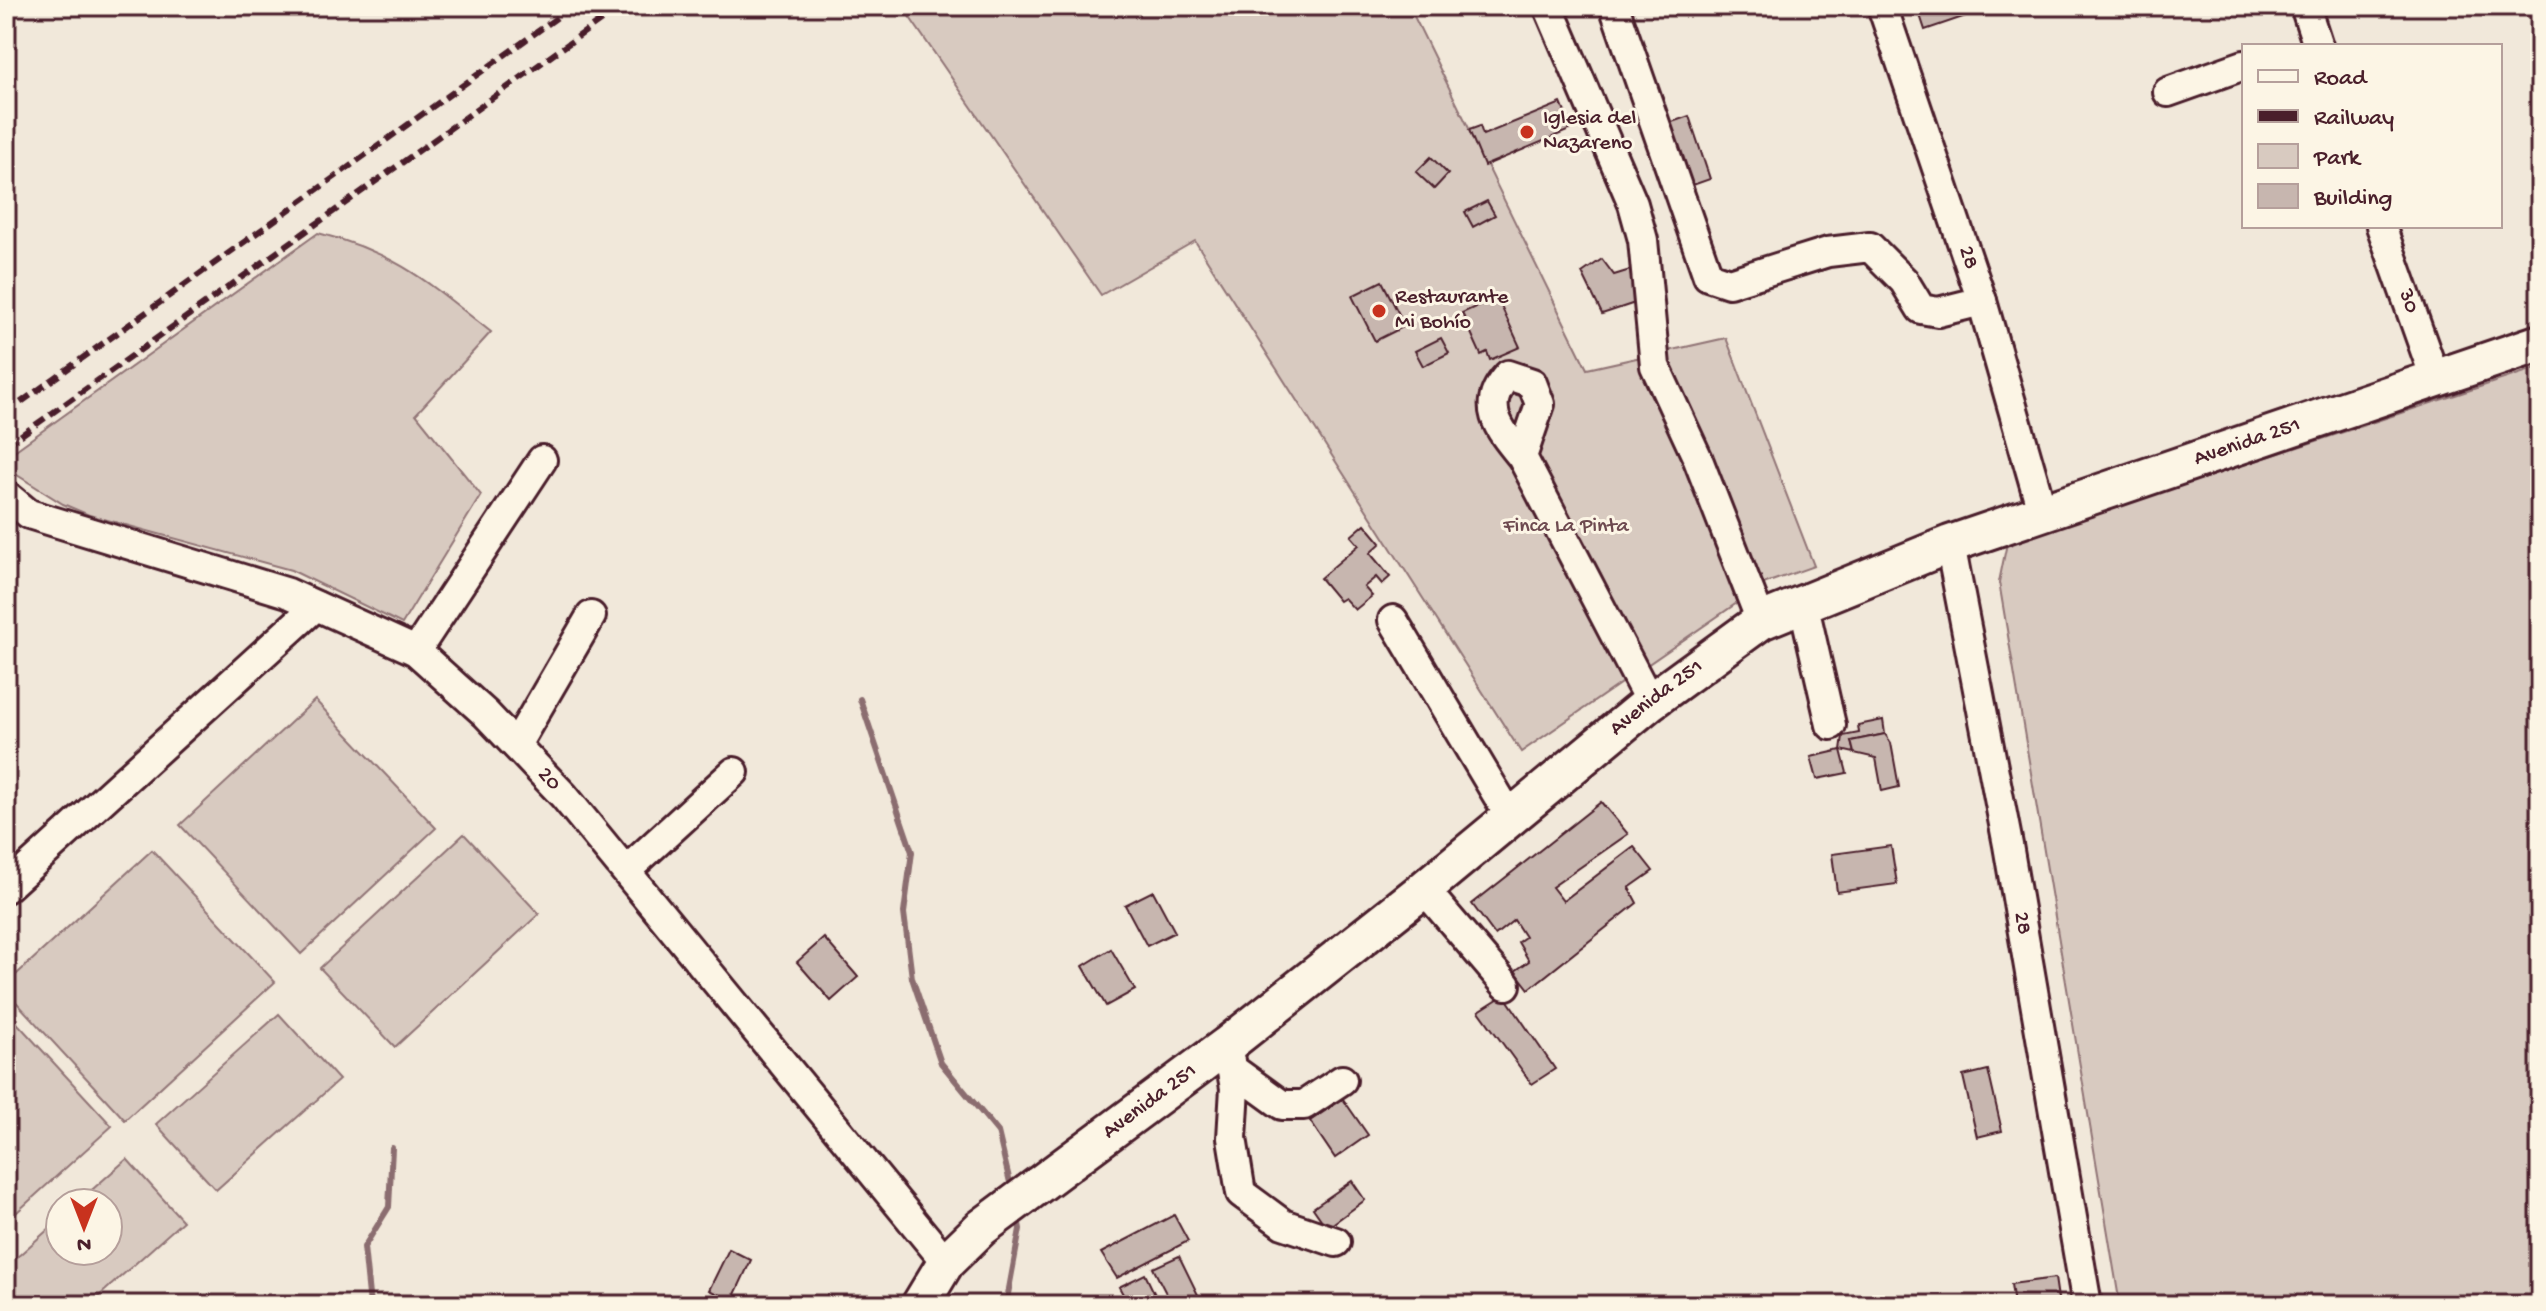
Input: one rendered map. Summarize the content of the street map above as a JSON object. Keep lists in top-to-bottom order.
{
  "streets": {
    "main road": ["Avenida 251"],
    "street": ["28", "30", "20"]
  },
  "crossings": [
    ["28", "Avenida 251"],
    ["30", "Avenida 251"],
    ["Avenida 251", "20"]
  ],
  "parks": ["Finca La Pinta"],
  "places": ["Iglesia del Nazareno", "Restaurante Mi Bohío"],
  "legend": [
    "Road",
    "Railway",
    "Park",
    "Building"
  ],
  "north": "bottom"
}
